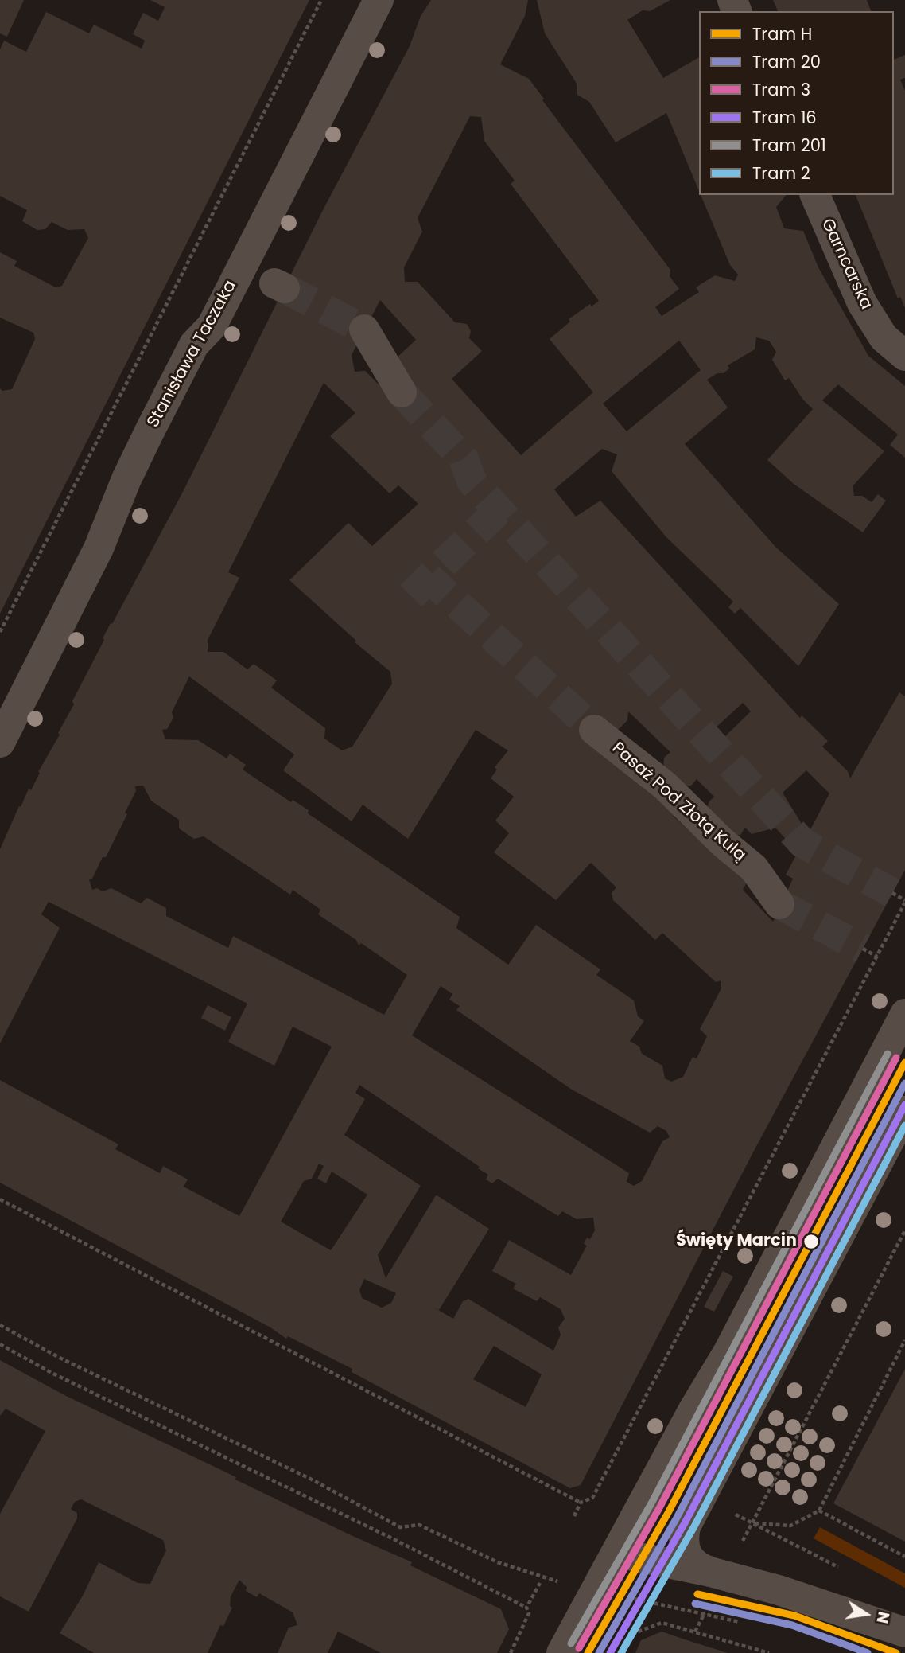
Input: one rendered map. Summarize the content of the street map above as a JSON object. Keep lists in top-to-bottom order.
{
  "streets": {
    "street": ["Garncarska", "Stanisława Taczaka", "Pasaż Pod Złotą Kulą"]
  },
  "places": ["Święty Marcin"],
  "lines": [
    "tram line 201",
    "tram line 3",
    "tram line H",
    "tram line 20",
    "tram line 16",
    "tram line 2"
  ],
  "legend": [
    "Tram H",
    "Tram 20",
    "Tram 3",
    "Tram 16",
    "Tram 201",
    "Tram 2"
  ],
  "north": "right"
}
